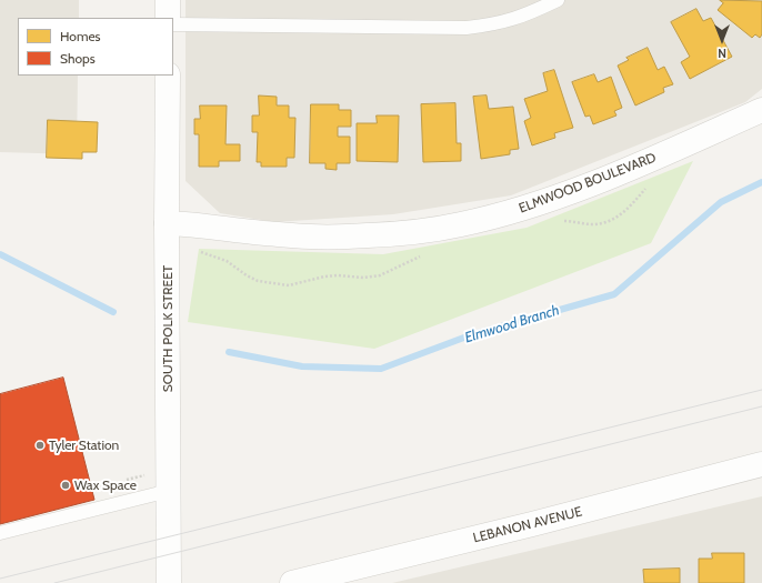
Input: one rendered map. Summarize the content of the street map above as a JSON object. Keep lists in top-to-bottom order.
{
  "streets": {
    "street": ["ELMWOOD BOULEVARD", "SOUTH POLK STREET", "LEBANON AVENUE"]
  },
  "crossings": [
    ["ELMWOOD BOULEVARD", "SOUTH POLK STREET"]
  ],
  "water": ["Elmwood Branch"],
  "places": ["Tyler Station", "Wax Space"],
  "legend": ["Homes", "Shops"],
  "north": "bottom"
}
